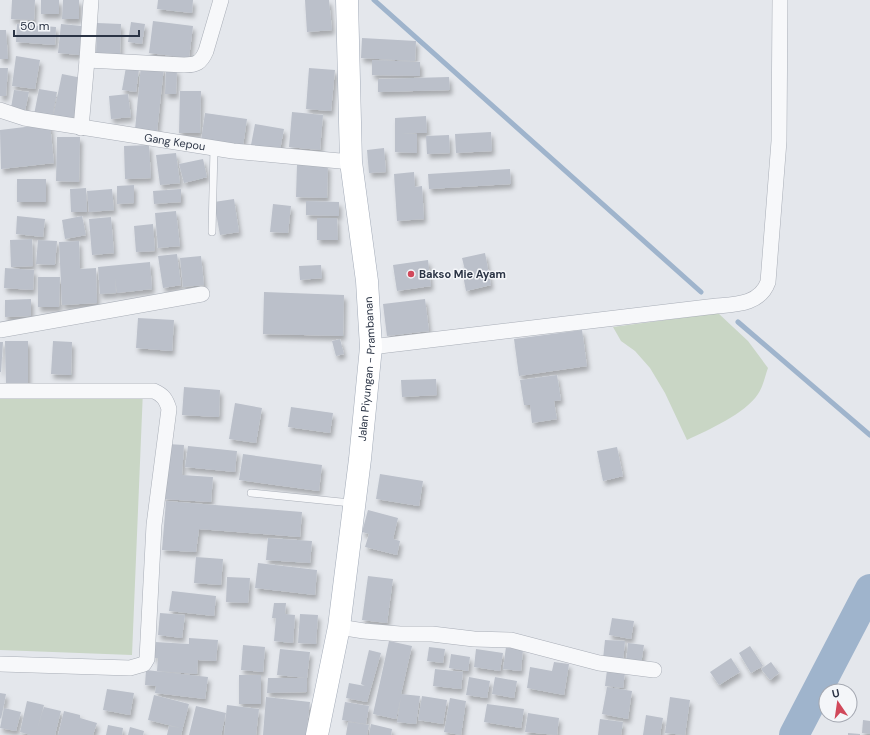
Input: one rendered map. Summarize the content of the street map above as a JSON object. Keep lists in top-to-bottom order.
{
  "streets": {
    "main road": ["Jalan Piyungan - Prambanan"],
    "street": ["Gang Kepou"]
  },
  "crossings": [
    ["Gang Kepou", "Jalan Piyungan - Prambanan"]
  ],
  "places": ["Bakso Mie Ayam"],
  "scale_bar": "50 m",
  "north": "top"
}
